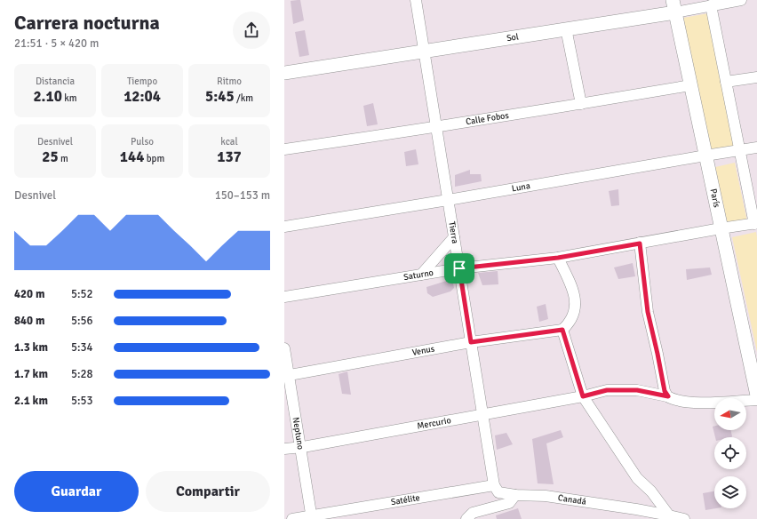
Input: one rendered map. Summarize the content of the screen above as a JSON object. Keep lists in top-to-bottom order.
{
  "streets": {
    "street": [
      "Sol",
      "Calle Fobos",
      "Luna",
      "París",
      "Tierra",
      "Saturno",
      "Venus",
      "Mercurio",
      "Neptuno",
      "Canadá",
      "Satélite"
    ]
  },
  "crossings": [
    ["Sol", "París"],
    ["Sol", "Tierra"],
    ["Calle Fobos", "París"],
    ["Calle Fobos", "Tierra"],
    ["Luna", "París"],
    ["Luna", "Tierra"],
    ["París", "Saturno"],
    ["Tierra", "Saturno"],
    ["Tierra", "Venus"],
    ["Tierra", "Mercurio"],
    ["Tierra", "Satélite"],
    ["Venus", "Neptuno"],
    ["Mercurio", "Neptuno"],
    ["Neptuno", "Satélite"]
  ],
  "north": "left",
  "page": {
    "heading": ["Carrera nocturna", "21:51 · 5 × 420 m"],
    "stats": [
      ["Distancia", "2.10 km"],
      ["Tiempo", "12:04"],
      ["Ritmo", "5:45 /km"],
      ["Desnivel", "25 m"],
      ["Pulso", "144 bpm"],
      ["kcal", "137"]
    ],
    "chart": ["Desnivel", "150–153 m"],
    "list": [
      {
        "name": "420 m",
        "note": "5:52"
      },
      {
        "name": "840 m",
        "note": "5:56"
      },
      {
        "name": "1.3 km",
        "note": "5:34"
      },
      {
        "name": "1.7 km",
        "note": "5:28"
      },
      {
        "name": "2.1 km",
        "note": "5:53"
      }
    ],
    "buttons": ["Guardar", "Compartir"]
  }
}
